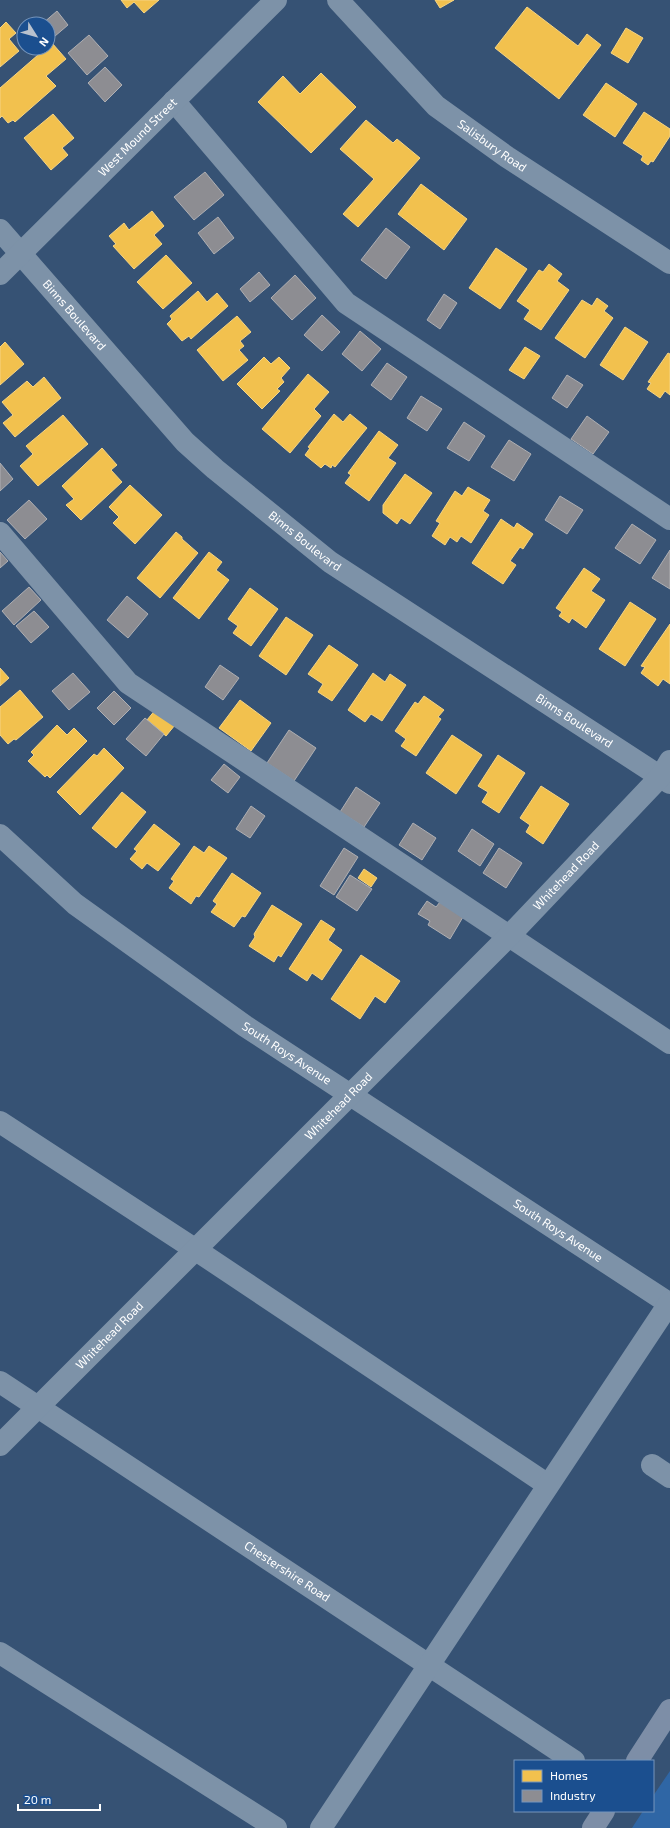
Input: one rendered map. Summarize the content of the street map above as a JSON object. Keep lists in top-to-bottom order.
{
  "streets": {
    "street": [
      "West Mound Street",
      "Salisbury Road",
      "Binns Boulevard",
      "Whitehead Road",
      "South Roys Avenue",
      "Chestershire Road"
    ]
  },
  "crossings": [
    ["West Mound Street", "Binns Boulevard"],
    ["Binns Boulevard", "Whitehead Road"],
    ["Whitehead Road", "South Roys Avenue"],
    ["Whitehead Road", "Chestershire Road"]
  ],
  "legend": ["Homes", "Industry"],
  "scale_bar": "20 m",
  "north": "bottom right"
}
